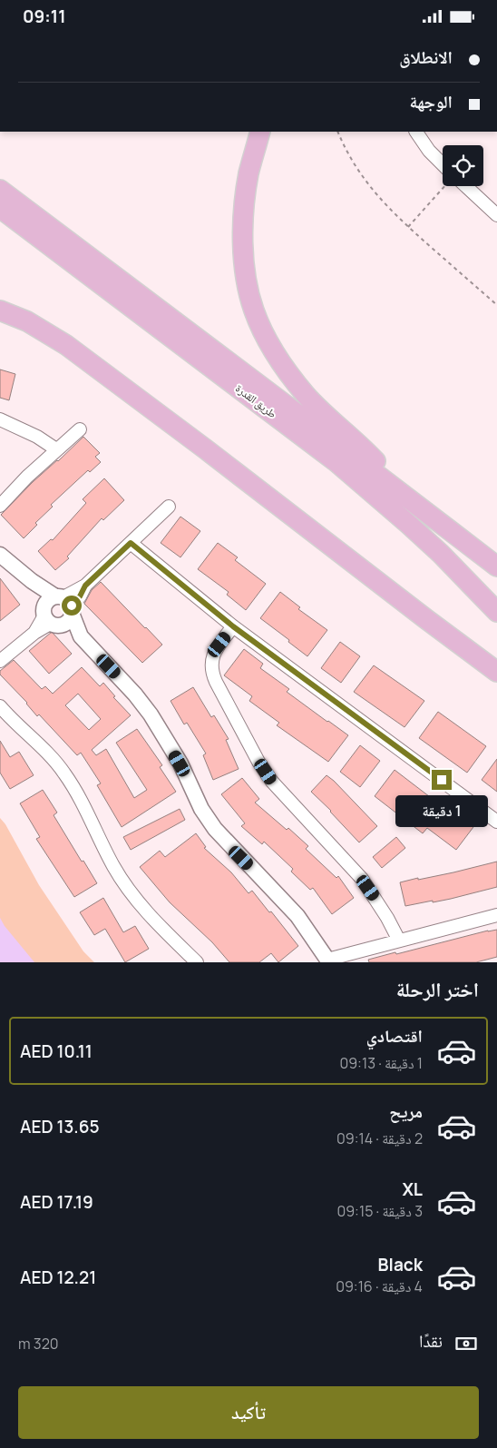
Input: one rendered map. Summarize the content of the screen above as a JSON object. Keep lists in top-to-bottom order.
{
  "streets": {
    "main road": ["طريق القدرة"]
  },
  "page": {
    "status": "09:11",
    "banner": ["الانطلاق", "الوجهة"],
    "bubble": "1 دقيقة",
    "heading": "اختر الرحلة",
    "list": [
      {
        "name": "اقتصادي",
        "note": "1 دقيقة · 09:13",
        "value": "AED 10.11"
      },
      {
        "name": "مريح",
        "note": "2 دقيقة · 09:14",
        "value": "AED 13.65"
      },
      {
        "name": "XL",
        "note": "3 دقيقة · 09:15",
        "value": "AED 17.19"
      },
      {
        "name": "Black",
        "note": "4 دقيقة · 09:16",
        "value": "AED 12.21"
      }
    ],
    "pay": ["نقدًا", "320 m"],
    "buttons": "تأكيد"
  }
}
